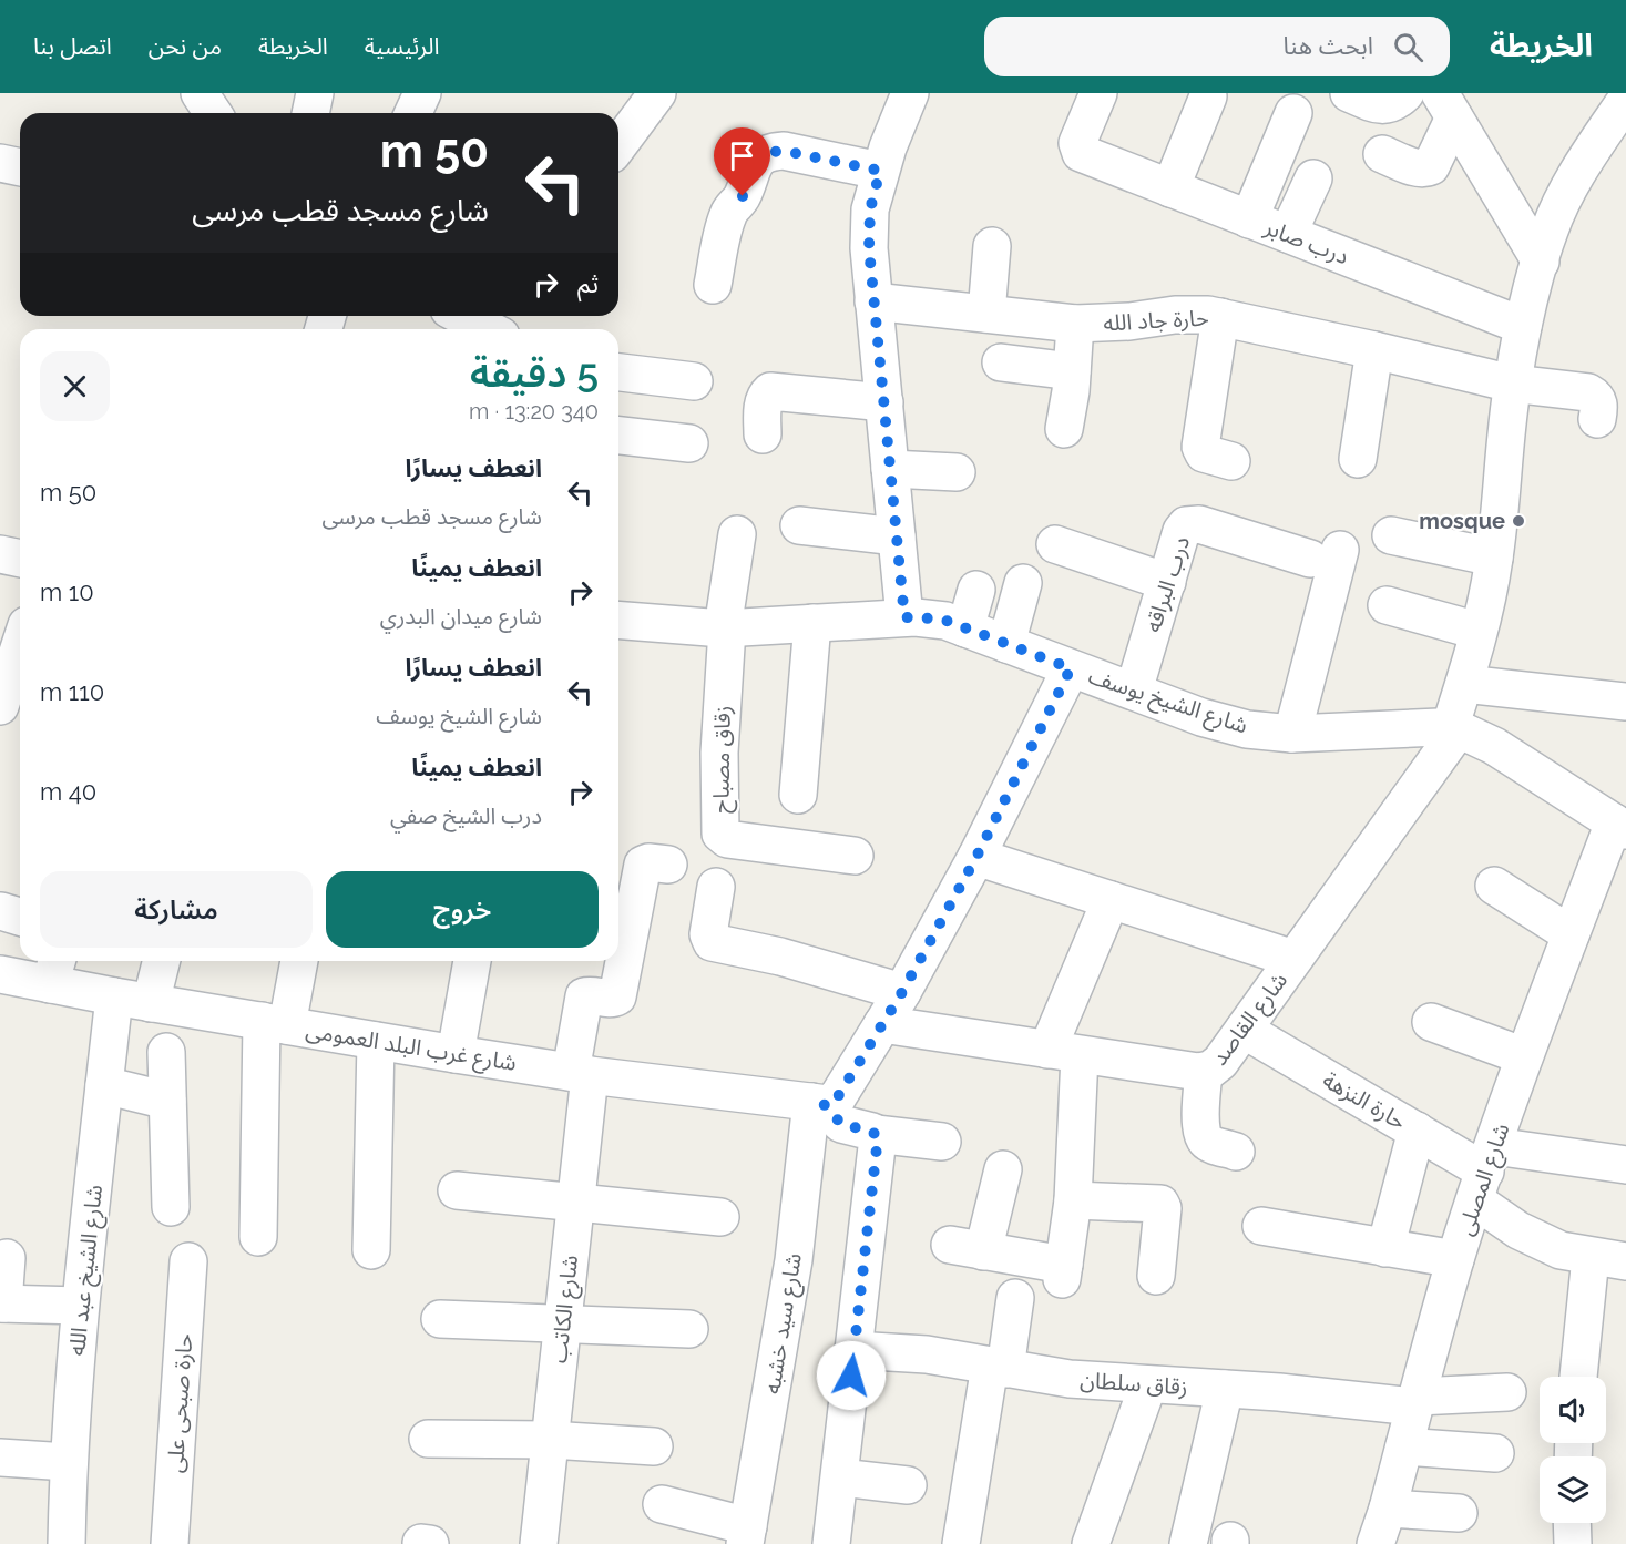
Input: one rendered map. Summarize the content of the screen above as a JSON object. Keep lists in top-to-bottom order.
{
  "streets": {
    "street": [
      "درب صابر",
      "حارة جاد الله",
      "درب البراقه",
      "شارع الشيخ يوسف",
      "زقاق مصباح",
      "شارع القاصد",
      "شارع غرب البلد العمومى",
      "حارة النزهة",
      "شارع المصلى",
      "شارع الشيخ عبد الله",
      "شارع الكاتب",
      "شارع سيد خشبه",
      "زقاق سلطان",
      "حارة صبحى على"
    ]
  },
  "crossings": [
    ["درب صابر", "شارع القاصد"],
    ["حارة جاد الله", "شارع القاصد"],
    ["درب البراقه", "شارع الشيخ يوسف"],
    ["شارع الشيخ يوسف", "زقاق مصباح"],
    ["شارع الشيخ يوسف", "شارع القاصد"],
    ["شارع الشيخ يوسف", "شارع المصلى"],
    ["شارع القاصد", "حارة النزهة"],
    ["شارع غرب البلد العمومى", "شارع الشيخ عبد الله"],
    ["شارع غرب البلد العمومى", "شارع الكاتب"],
    ["شارع غرب البلد العمومى", "شارع سيد خشبه"],
    ["حارة النزهة", "شارع المصلى"],
    ["شارع المصلى", "زقاق سلطان"]
  ],
  "places": ["mosque"],
  "page": {
    "header": "الخريطة",
    "search": "ابحث هنا",
    "nav": [
      "الرئيسية",
      "الخريطة",
      "من نحن",
      "اتصل بنا"
    ],
    "turn": ["50 m", "شارع مسجد قطب مرسى"],
    "then": "ثم",
    "heading": ["5 دقيقة", "340 m · 13:20"],
    "list": [
      {
        "name": "انعطف يسارًا",
        "note": "شارع مسجد قطب مرسى",
        "value": "50 m"
      },
      {
        "name": "انعطف يمينًا",
        "note": "شارع ميدان البدري",
        "value": "10 m"
      },
      {
        "name": "انعطف يسارًا",
        "note": "شارع الشيخ يوسف",
        "value": "110 m"
      },
      {
        "name": "انعطف يمينًا",
        "note": "درب الشيخ صفي",
        "value": "40 m"
      }
    ],
    "buttons": ["خروج", "مشاركة"]
  }
}
